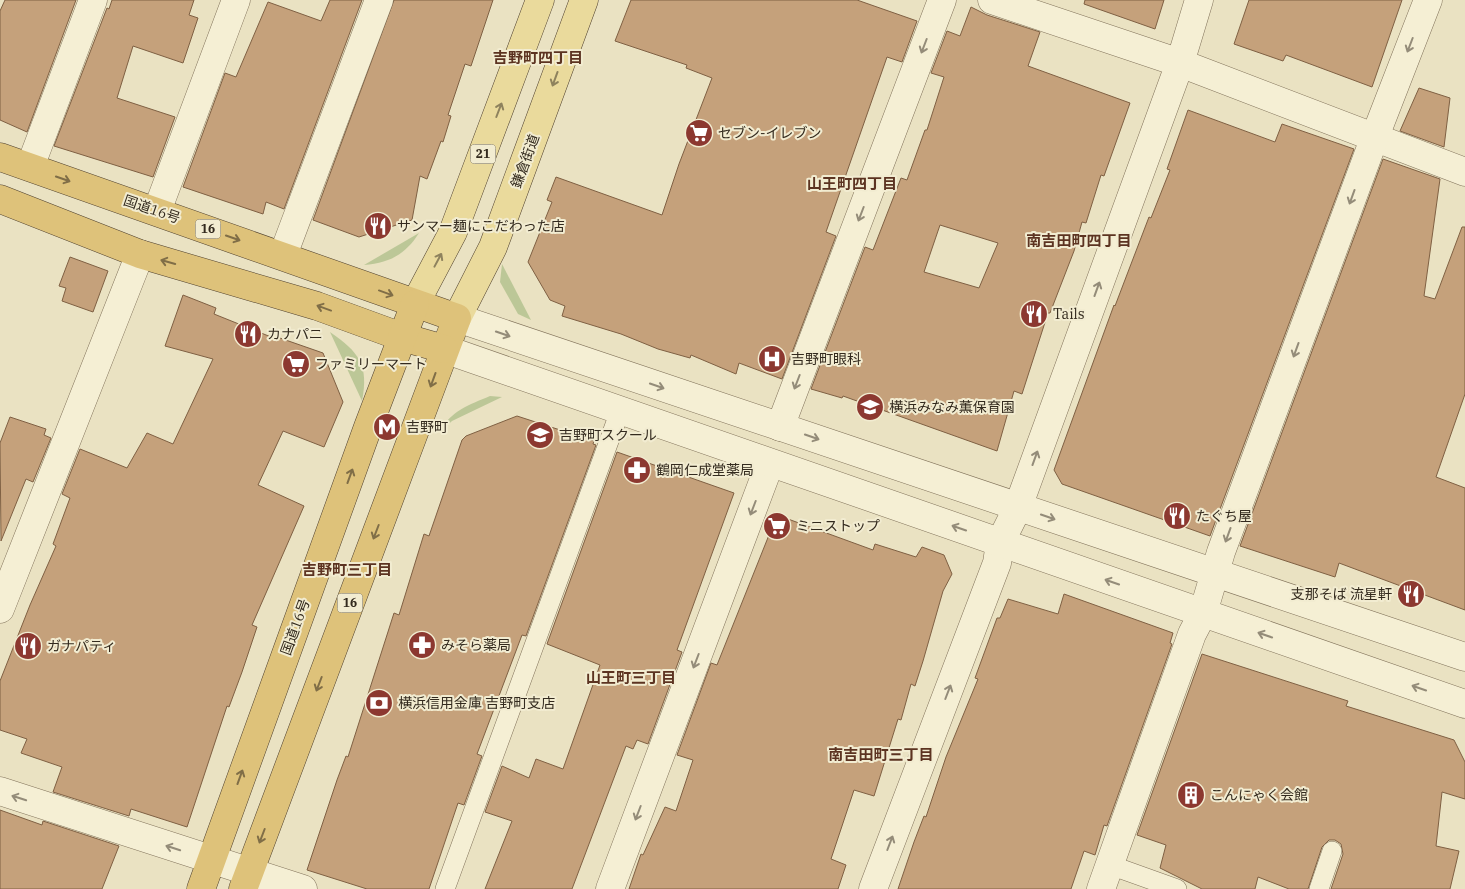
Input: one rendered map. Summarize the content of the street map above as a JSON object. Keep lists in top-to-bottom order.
{
  "streets": {
    "highway": ["国道16号", "16"],
    "main road": ["21", "鎌倉街道"]
  },
  "crossings": [
    ["21", "国道16号"],
    ["鎌倉街道", "国道16号"],
    ["鎌倉街道", "16"],
    ["国道16号", "16"]
  ],
  "districts": [
    "吉野町四丁目",
    "山王町四丁目",
    "南吉田町四丁目",
    "吉野町三丁目",
    "山王町三丁目",
    "南吉田町三丁目"
  ],
  "places": {
    "supermarket": ["セブン-イレブン", "ファミリーマート", "ミニストップ"],
    "restaurant": [
      "サンマー麺にこだわった店",
      "Tails",
      "カナパニ",
      "たぐち屋",
      "支那そば 流星軒",
      "ガナパティ"
    ],
    "hospital": ["吉野町眼科"],
    "school or university": ["横浜みなみ薫保育園", "吉野町スクール"],
    "metro station": ["吉野町"],
    "pharmacy": ["鶴岡仁成堂薬局", "みそら薬局"],
    "bank": ["横浜信用金庫 吉野町支店"],
    "building": ["こんにゃく会館"]
  }
}
